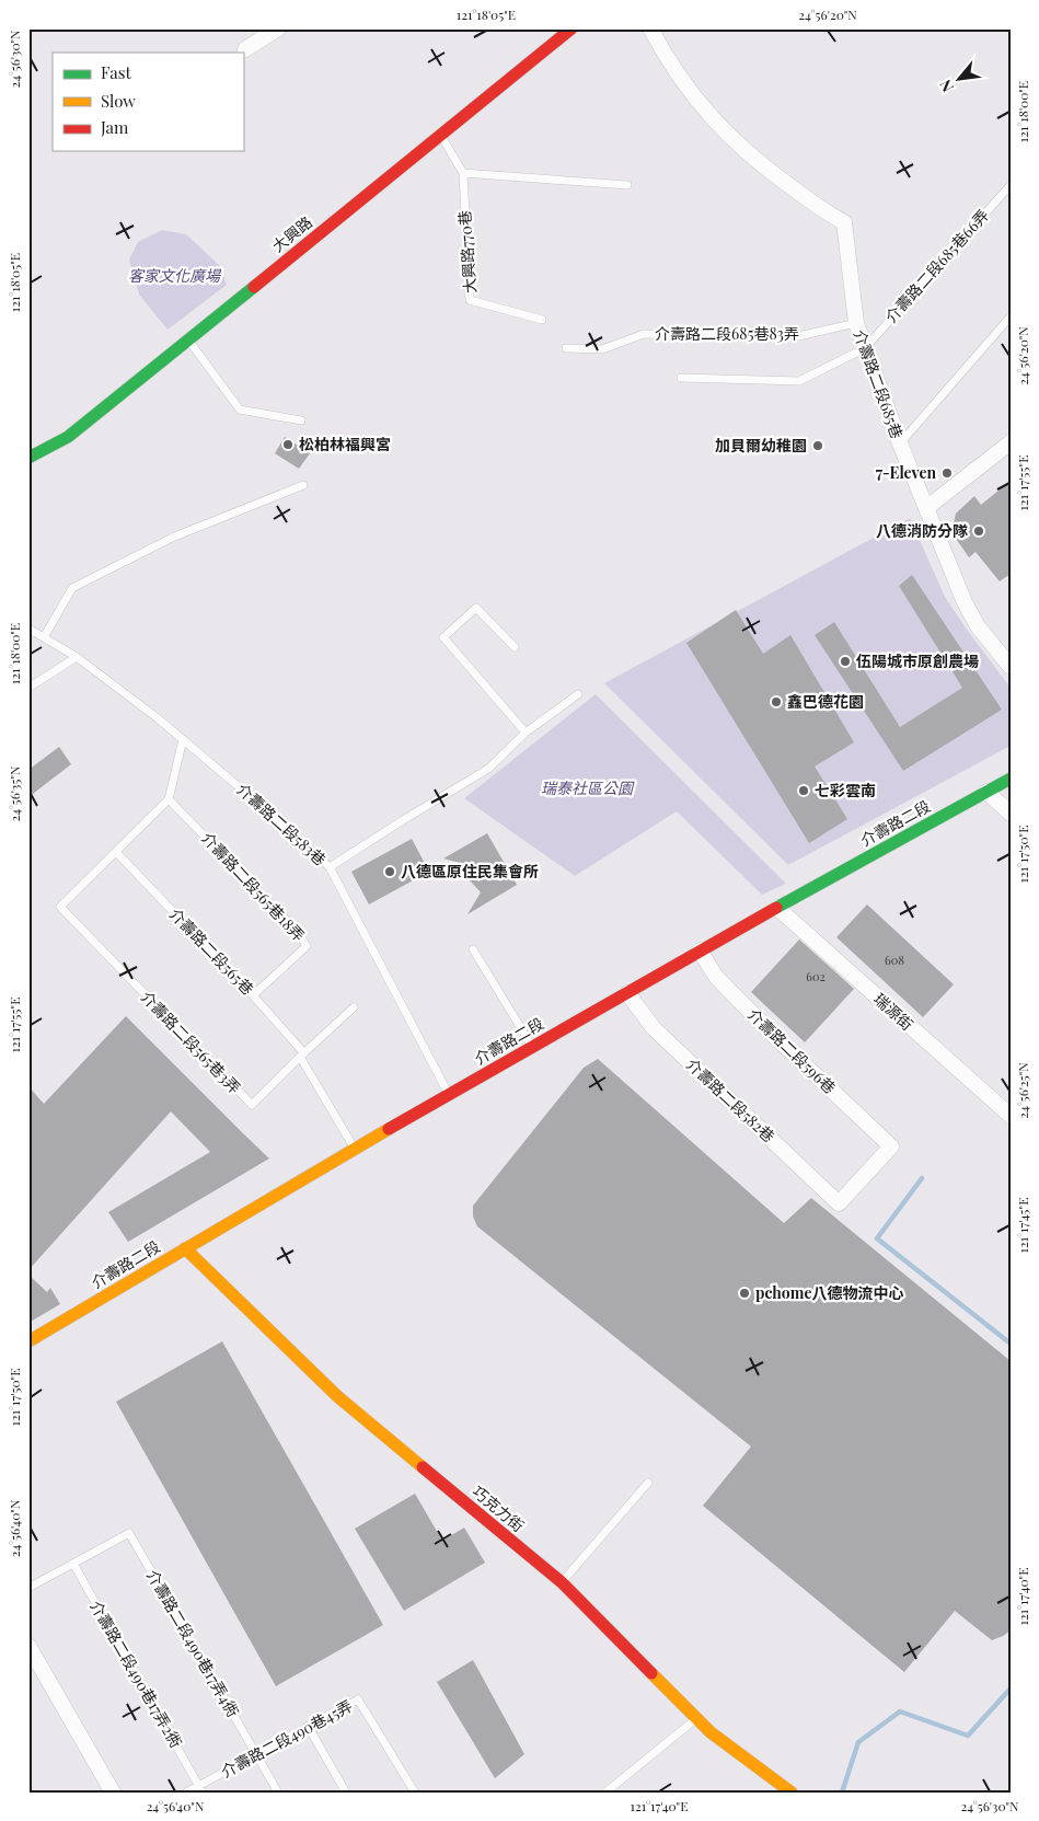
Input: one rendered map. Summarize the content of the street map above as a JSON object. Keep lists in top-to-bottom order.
{
  "streets": {
    "street": [
      "大興路",
      "介壽路二段685巷",
      "介壽路二段",
      "瑞源街",
      "介壽路二段596巷",
      "介壽路二段582巷",
      "巧克力街"
    ],
    "lane": [
      "大興路770巷",
      "介壽路二段685巷66弄",
      "介壽路二段685巷83弄",
      "介壽路二段583巷",
      "介壽路二段565巷18弄",
      "介壽路二段565巷",
      "介壽路二段565巷3弄",
      "介壽路二段490巷17弄4衖",
      "介壽路二段490巷17弄2衖",
      "介壽路二段490巷45弄"
    ]
  },
  "crossings": [
    ["大興路", "大興路770巷"],
    ["介壽路二段685巷66弄", "介壽路二段685巷"],
    ["介壽路二段685巷83弄", "介壽路二段685巷"],
    ["介壽路二段", "介壽路二段583巷"],
    ["介壽路二段", "介壽路二段565巷"],
    ["介壽路二段", "瑞源街"],
    ["介壽路二段", "介壽路二段596巷"],
    ["介壽路二段", "介壽路二段582巷"],
    ["介壽路二段", "巧克力街"],
    ["介壽路二段565巷18弄", "介壽路二段565巷"],
    ["介壽路二段565巷", "介壽路二段565巷3弄"],
    ["介壽路二段596巷", "介壽路二段582巷"],
    ["介壽路二段490巷17弄4衖", "介壽路二段490巷17弄2衖"],
    ["介壽路二段490巷17弄4衖", "介壽路二段490巷45弄"],
    ["介壽路二段490巷17弄2衖", "介壽路二段490巷45弄"]
  ],
  "parks": ["客家文化廣場", "瑞泰社區公園"],
  "places": [
    "松柏林福興宮",
    "加貝爾幼稚園",
    "7-Eleven",
    "八德消防分隊",
    "伍陽城市原創農場",
    "鑫巴德花園",
    "七彩雲南",
    "八德區原住民集會所",
    "pchome八德物流中心"
  ],
  "house_numbers": ["608", "602"],
  "legend": ["Fast", "Slow", "Jam"],
  "north": "bottom left",
  "coordinates": [
    "121°18'05\"E",
    "24°56'20\"N",
    "24°56'30\"N",
    "121°18'00\"E",
    "121°17'55\"E",
    "24°56'35\"N",
    "121°17'50\"E",
    "24°56'25\"N",
    "121°17'45\"E",
    "24°56'40\"N",
    "121°17'40\"E"
  ]
}
